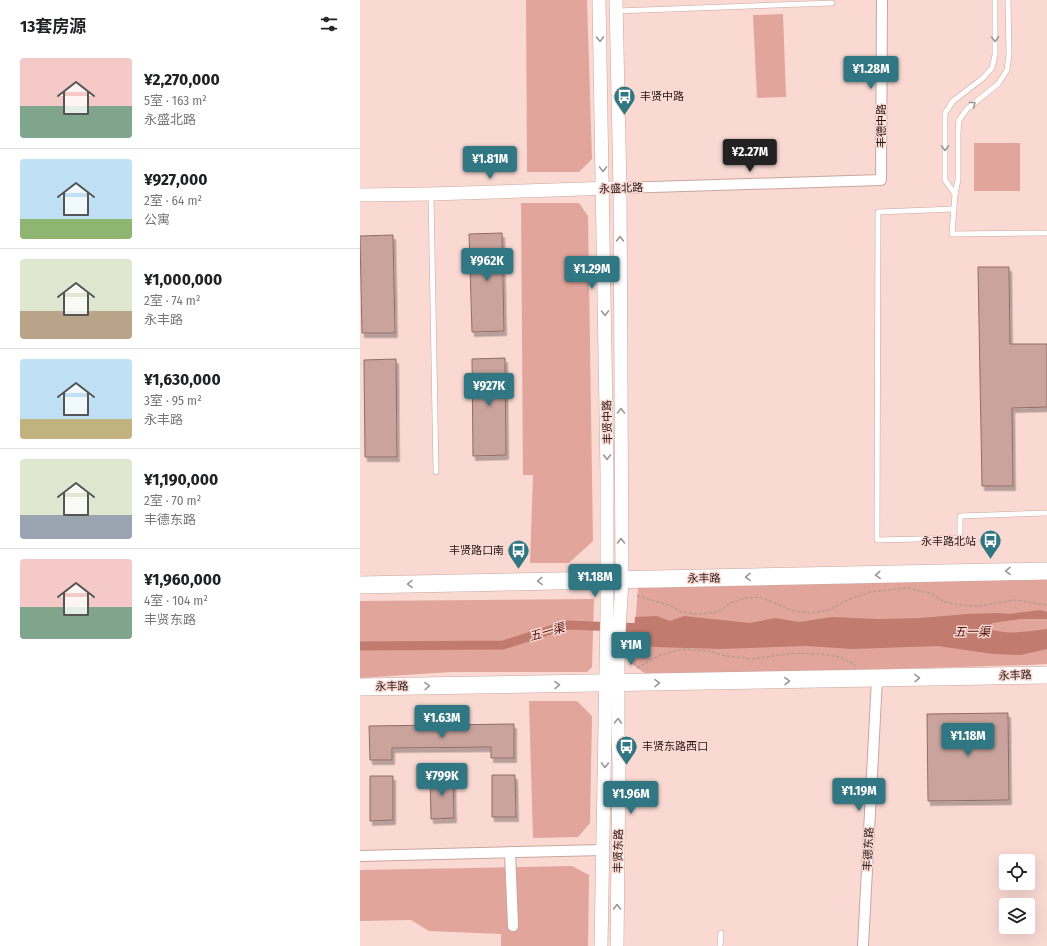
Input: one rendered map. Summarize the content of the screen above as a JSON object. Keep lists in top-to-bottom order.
{
  "streets": {
    "main road": ["永丰路"],
    "street": [
      "丰德中路",
      "永盛北路",
      "丰贤中路",
      "丰德东路",
      "丰贤东路"
    ]
  },
  "crossings": [
    ["丰德中路", "永盛北路"],
    ["永盛北路", "丰贤中路"],
    ["丰贤中路", "永丰路"],
    ["永丰路", "丰德东路"],
    ["永丰路", "丰贤东路"]
  ],
  "water": ["五一渠"],
  "places": {
    "bus stop": [
      "丰贤中路",
      "永丰路北站",
      "丰贤路口南",
      "丰贤东路西口"
    ]
  },
  "page": {
    "heading": "13套房源",
    "list": [
      {
        "name": "¥2,270,000",
        "note": "5室 · 163 m² · 永盛北路"
      },
      {
        "name": "¥927,000",
        "note": "2室 · 64 m² · 公寓"
      },
      {
        "name": "¥1,000,000",
        "note": "2室 · 74 m² · 永丰路"
      },
      {
        "name": "¥1,630,000",
        "note": "3室 · 95 m² · 永丰路"
      },
      {
        "name": "¥1,190,000",
        "note": "2室 · 70 m² · 丰德东路"
      },
      {
        "name": "¥1,960,000",
        "note": "4室 · 104 m² · 丰贤东路"
      }
    ],
    "price": [
      "¥1.28M",
      "¥2.27M",
      "¥1.81M",
      "¥962K",
      "¥1.29M",
      "¥927K",
      "¥1.18M",
      "¥1M",
      "¥1.63M",
      "¥1.18M",
      "¥799K",
      "¥1.19M",
      "¥1.96M"
    ]
  }
}
